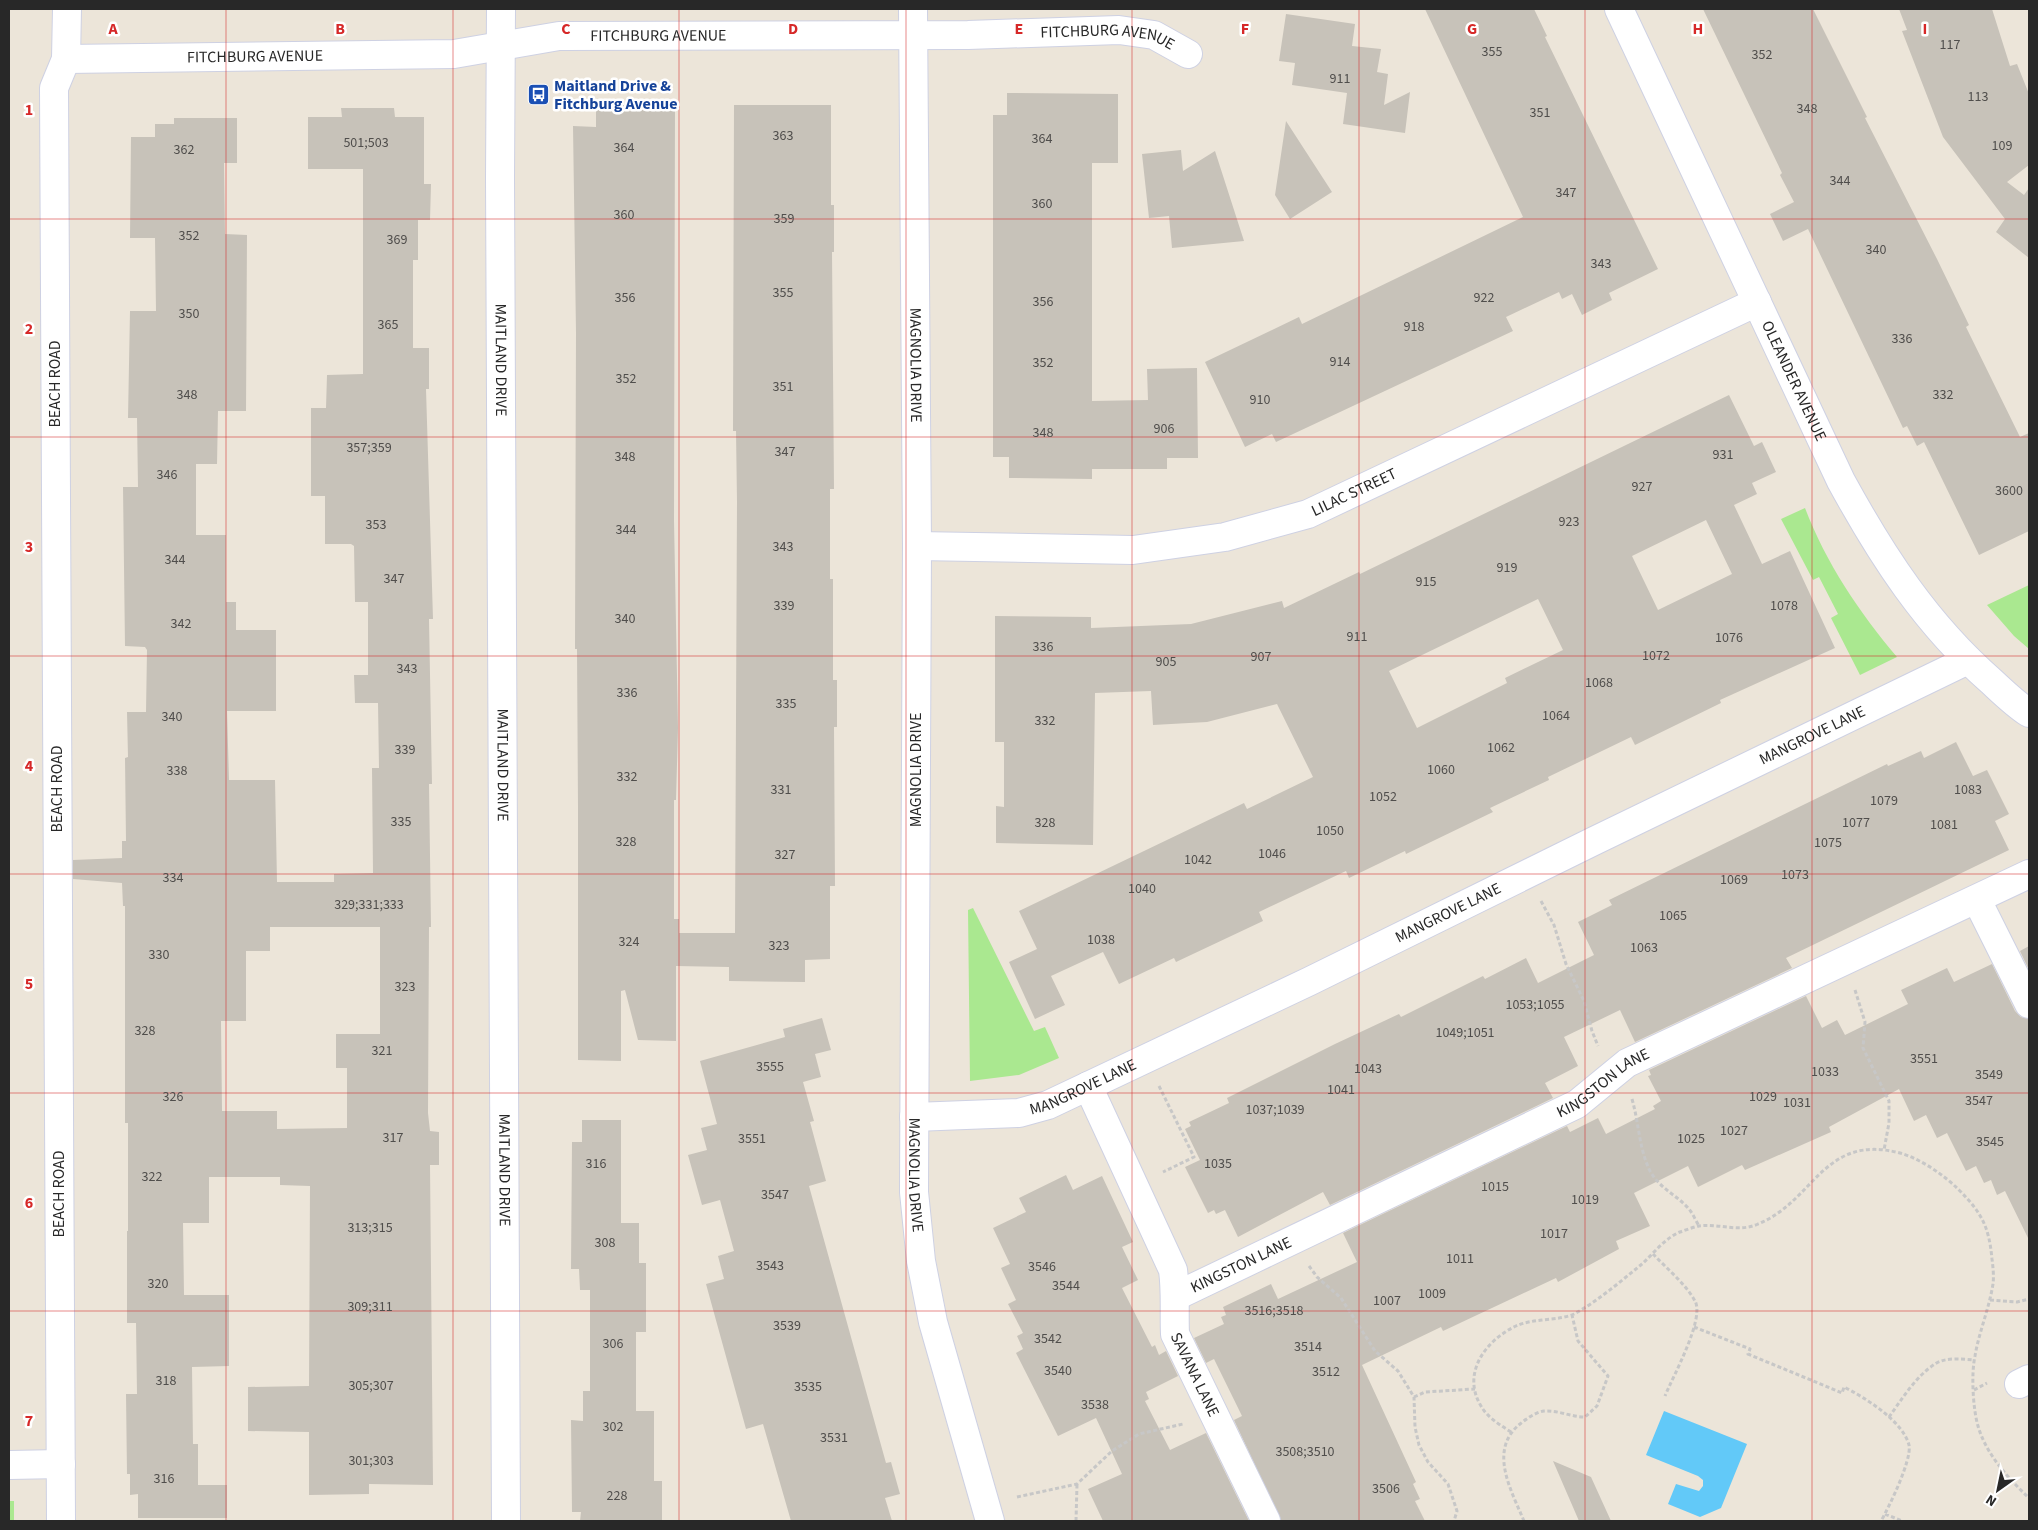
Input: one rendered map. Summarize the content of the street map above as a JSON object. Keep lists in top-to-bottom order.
{
  "streets": {
    "street": [
      "FITCHBURG AVENUE",
      "MAITLAND DRIVE",
      "MAGNOLIA DRIVE",
      "OLEANDER AVENUE",
      "BEACH ROAD",
      "LILAC STREET",
      "MANGROVE LANE",
      "KINGSTON LANE",
      "SAVANA LANE"
    ]
  },
  "crossings": [
    ["FITCHBURG AVENUE", "MAITLAND DRIVE"],
    ["FITCHBURG AVENUE", "MAGNOLIA DRIVE"],
    ["FITCHBURG AVENUE", "BEACH ROAD"],
    ["MAGNOLIA DRIVE", "LILAC STREET"],
    ["MAGNOLIA DRIVE", "MANGROVE LANE"],
    ["OLEANDER AVENUE", "LILAC STREET"],
    ["OLEANDER AVENUE", "MANGROVE LANE"],
    ["MANGROVE LANE", "SAVANA LANE"],
    ["KINGSTON LANE", "SAVANA LANE"]
  ],
  "places": {
    "bus stop": ["Maitland Drive & Fitchburg Avenue"]
  },
  "house_numbers": [
    "117",
    "355",
    "352",
    "911",
    "113",
    "348",
    "351",
    "363",
    "364",
    "501;503",
    "109",
    "364",
    "362",
    "344",
    "347",
    "360",
    "360",
    "359",
    "352",
    "369",
    "340",
    "343",
    "355",
    "356",
    "922",
    "356",
    "350",
    "365",
    "918",
    "336",
    "914",
    "352",
    "352",
    "351",
    "348",
    "332",
    "910",
    "906",
    "348",
    "357;359",
    "347",
    "931",
    "348",
    "346",
    "927",
    "3600",
    "923",
    "353",
    "344",
    "343",
    "344",
    "919",
    "347",
    "915",
    "339",
    "1078",
    "340",
    "342",
    "911",
    "1076",
    "336",
    "1072",
    "907",
    "905",
    "343",
    "1068",
    "336",
    "335",
    "1064",
    "340",
    "332",
    "1062",
    "339",
    "1060",
    "338",
    "332",
    "331",
    "1083",
    "1052",
    "1079",
    "335",
    "328",
    "1077",
    "1081",
    "1050",
    "328",
    "1075",
    "1046",
    "327",
    "1042",
    "1073",
    "334",
    "1069",
    "1040",
    "329;331;333",
    "1065",
    "1038",
    "324",
    "323",
    "1063",
    "330",
    "323",
    "1053;1055",
    "328",
    "1049;1051",
    "321",
    "3551",
    "3555",
    "1043",
    "1033",
    "3549",
    "1041",
    "326",
    "1029",
    "3547",
    "1031",
    "1037;1039",
    "1027",
    "317",
    "3551",
    "1025",
    "3545",
    "316",
    "1035",
    "322",
    "1015",
    "3547",
    "1019",
    "313;315",
    "1017",
    "308",
    "1011",
    "3543",
    "3546",
    "320",
    "3544",
    "1009",
    "1007",
    "309;311",
    "3516;3518",
    "3539",
    "3542",
    "306",
    "3514",
    "3540",
    "3512",
    "318",
    "305;307",
    "3535",
    "3538",
    "302",
    "3531",
    "3508;3510",
    "301;303",
    "316",
    "3506",
    "228"
  ],
  "north": "bottom left",
  "grid": {
    "columns": [
      "A",
      "B",
      "C",
      "D",
      "E",
      "F",
      "G",
      "H",
      "I"
    ],
    "rows": [
      "1",
      "2",
      "3",
      "4",
      "5",
      "6",
      "7"
    ]
  }
}
